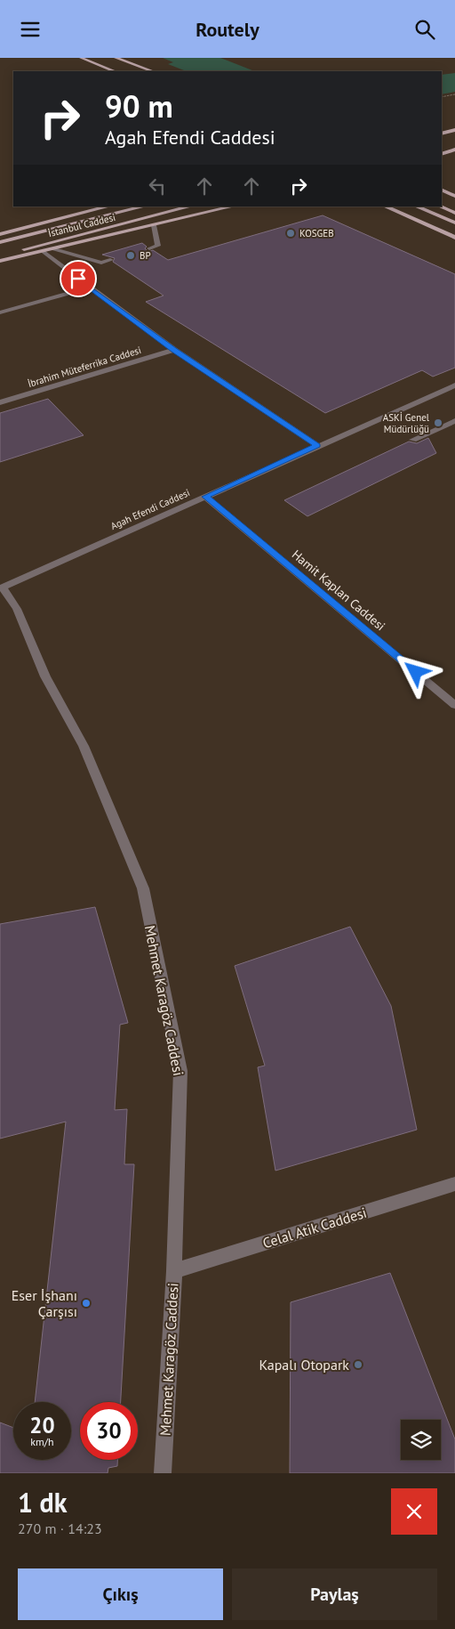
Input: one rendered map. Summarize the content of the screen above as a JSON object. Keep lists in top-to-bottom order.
{
  "streets": {
    "main road": ["İstanbul Caddesi"],
    "street": [
      "İbrahim Müteferrika Caddesi",
      "Agah Efendi Caddesi",
      "Hamit Kaplan Caddesi",
      "Mehmet Karagöz Caddesi",
      "Celal Atik Caddesi"
    ]
  },
  "crossings": [
    ["Agah Efendi Caddesi", "Hamit Kaplan Caddesi"],
    ["Agah Efendi Caddesi", "Mehmet Karagöz Caddesi"],
    ["Mehmet Karagöz Caddesi", "Celal Atik Caddesi"]
  ],
  "places": [
    "KOSGEB",
    "BP",
    "ASKİ Genel Müdürlüğü",
    "Eser İşhanı Çarşısı",
    "Kapalı Otopark"
  ],
  "page": {
    "header": "Routely",
    "turn": ["90 m", "Agah Efendi Caddesi"],
    "speed": "20 km/h",
    "limit": "30",
    "heading": ["1 dk", "270 m · 14:23"],
    "buttons": ["Çıkış", "Paylaş"]
  }
}
